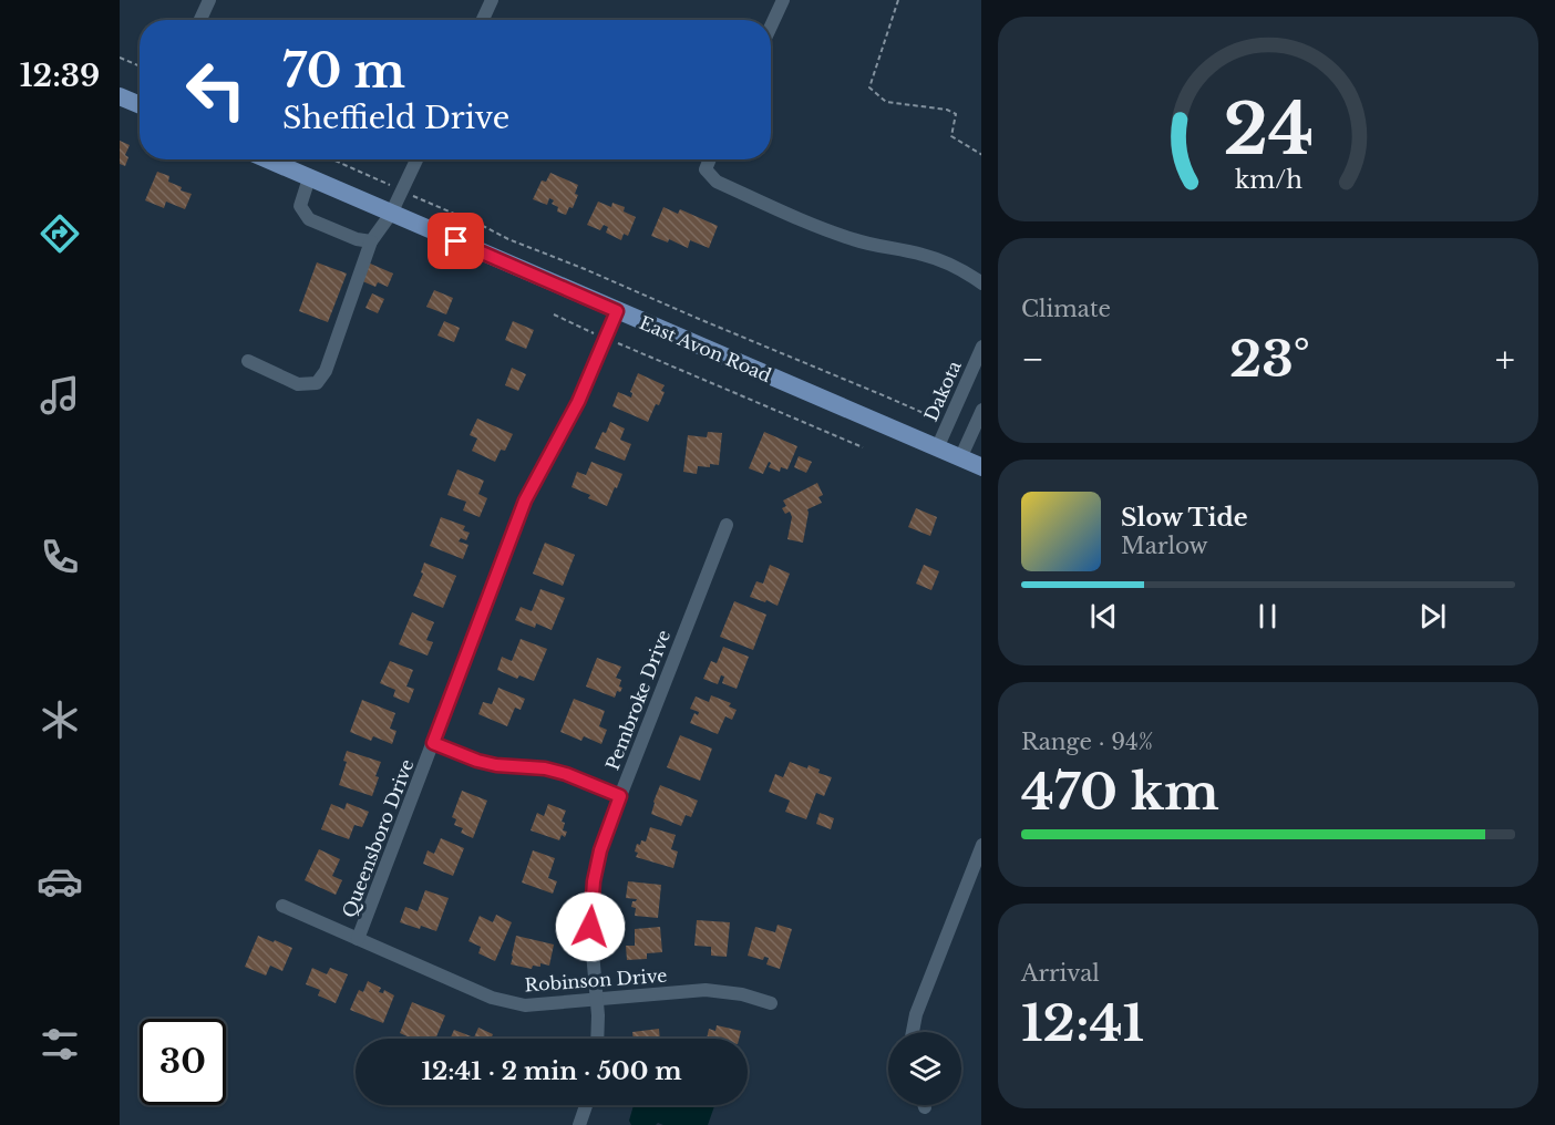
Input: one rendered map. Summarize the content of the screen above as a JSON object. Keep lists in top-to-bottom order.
{
  "streets": {
    "main road": ["East Avon Road"],
    "street": [
      "Dakota",
      "Pembroke Drive",
      "Queensboro Drive",
      "Robinson Drive"
    ]
  },
  "crossings": [
    ["East Avon Road", "Dakota"],
    ["East Avon Road", "Queensboro Drive"],
    ["Pembroke Drive", "Robinson Drive"],
    ["Queensboro Drive", "Robinson Drive"]
  ],
  "page": {
    "tabs": "12:39",
    "turn": ["70 m", "Sheffield Drive"],
    "tile": [
      "Climate",
      ["Range · 94%", "470 km"],
      ["Arrival", "12:41"]
    ],
    "heat": ["−", "23°", "+"],
    "song": ["Slow Tide", "Marlow"],
    "limit": "30",
    "trip": "12:41 · 2 min · 500 m",
    "gauge": ["24", "km/h"]
  }
}
